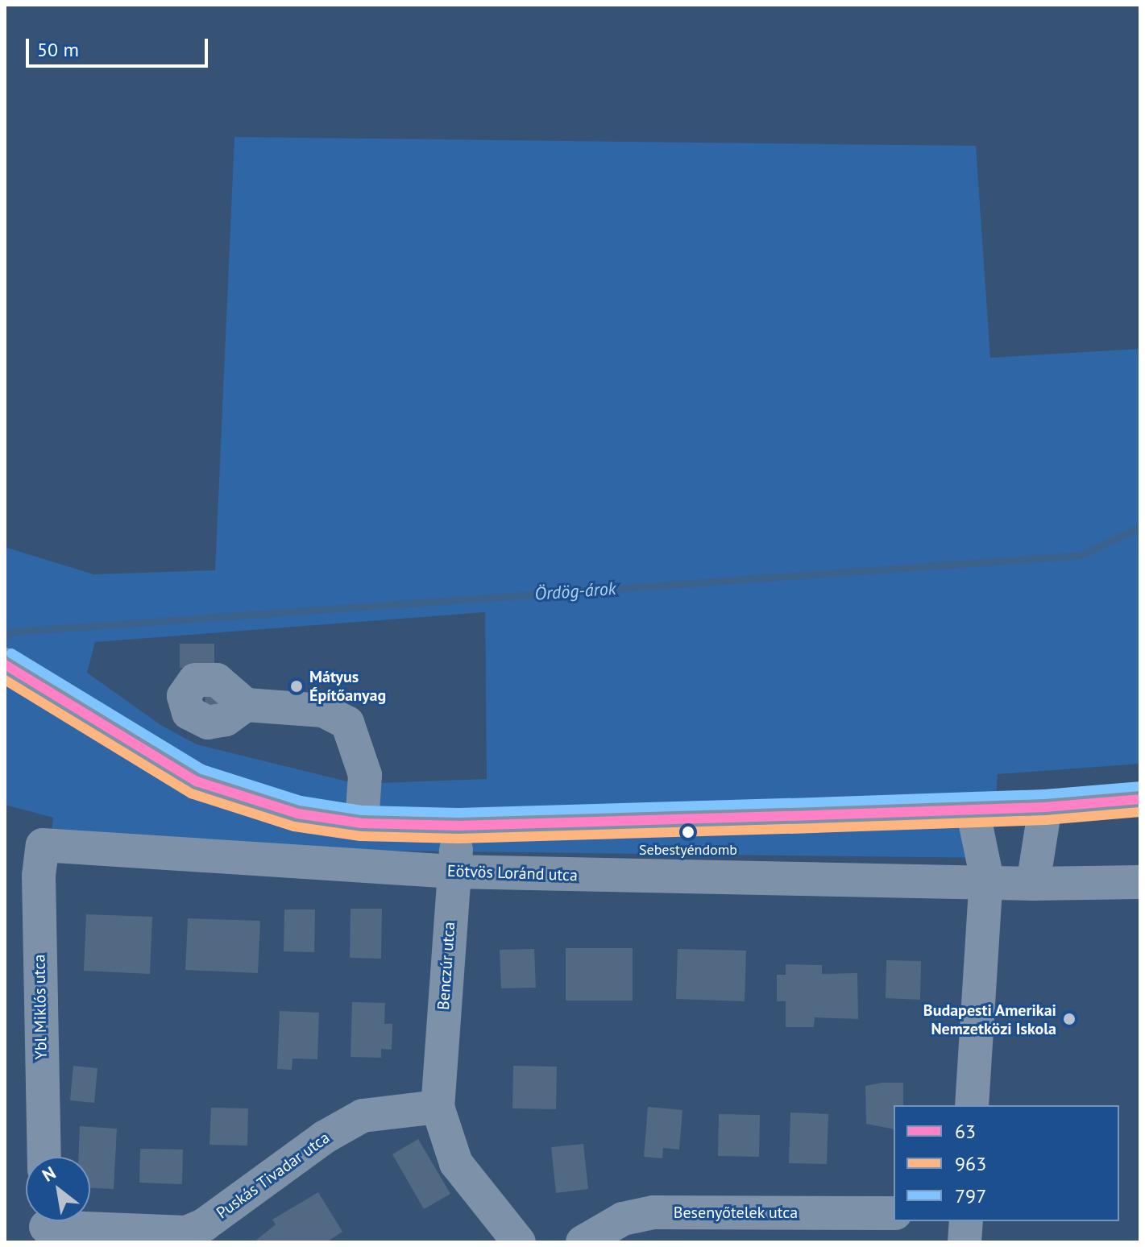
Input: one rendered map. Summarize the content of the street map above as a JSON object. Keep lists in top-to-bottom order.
{
  "streets": {
    "street": [
      "Eötvös Loránd utca",
      "Benczúr utca",
      "Ybl Miklós utca",
      "Puskás Tivadar utca",
      "Besenyőtelek utca"
    ]
  },
  "crossings": [
    ["Eötvös Loránd utca", "Benczúr utca"],
    ["Eötvös Loránd utca", "Ybl Miklós utca"],
    ["Benczúr utca", "Puskás Tivadar utca"]
  ],
  "water": ["Ördög-árok"],
  "places": ["Mátyus Építőanyag", "Sebestyéndomb", "Budapesti Amerikai Nemzetközi Iskola"],
  "lines": ["transit line 797", "transit line 63", "transit line 963"],
  "legend": ["63", "963", "797"],
  "scale_bar": "50 m",
  "north": "top left"
}
